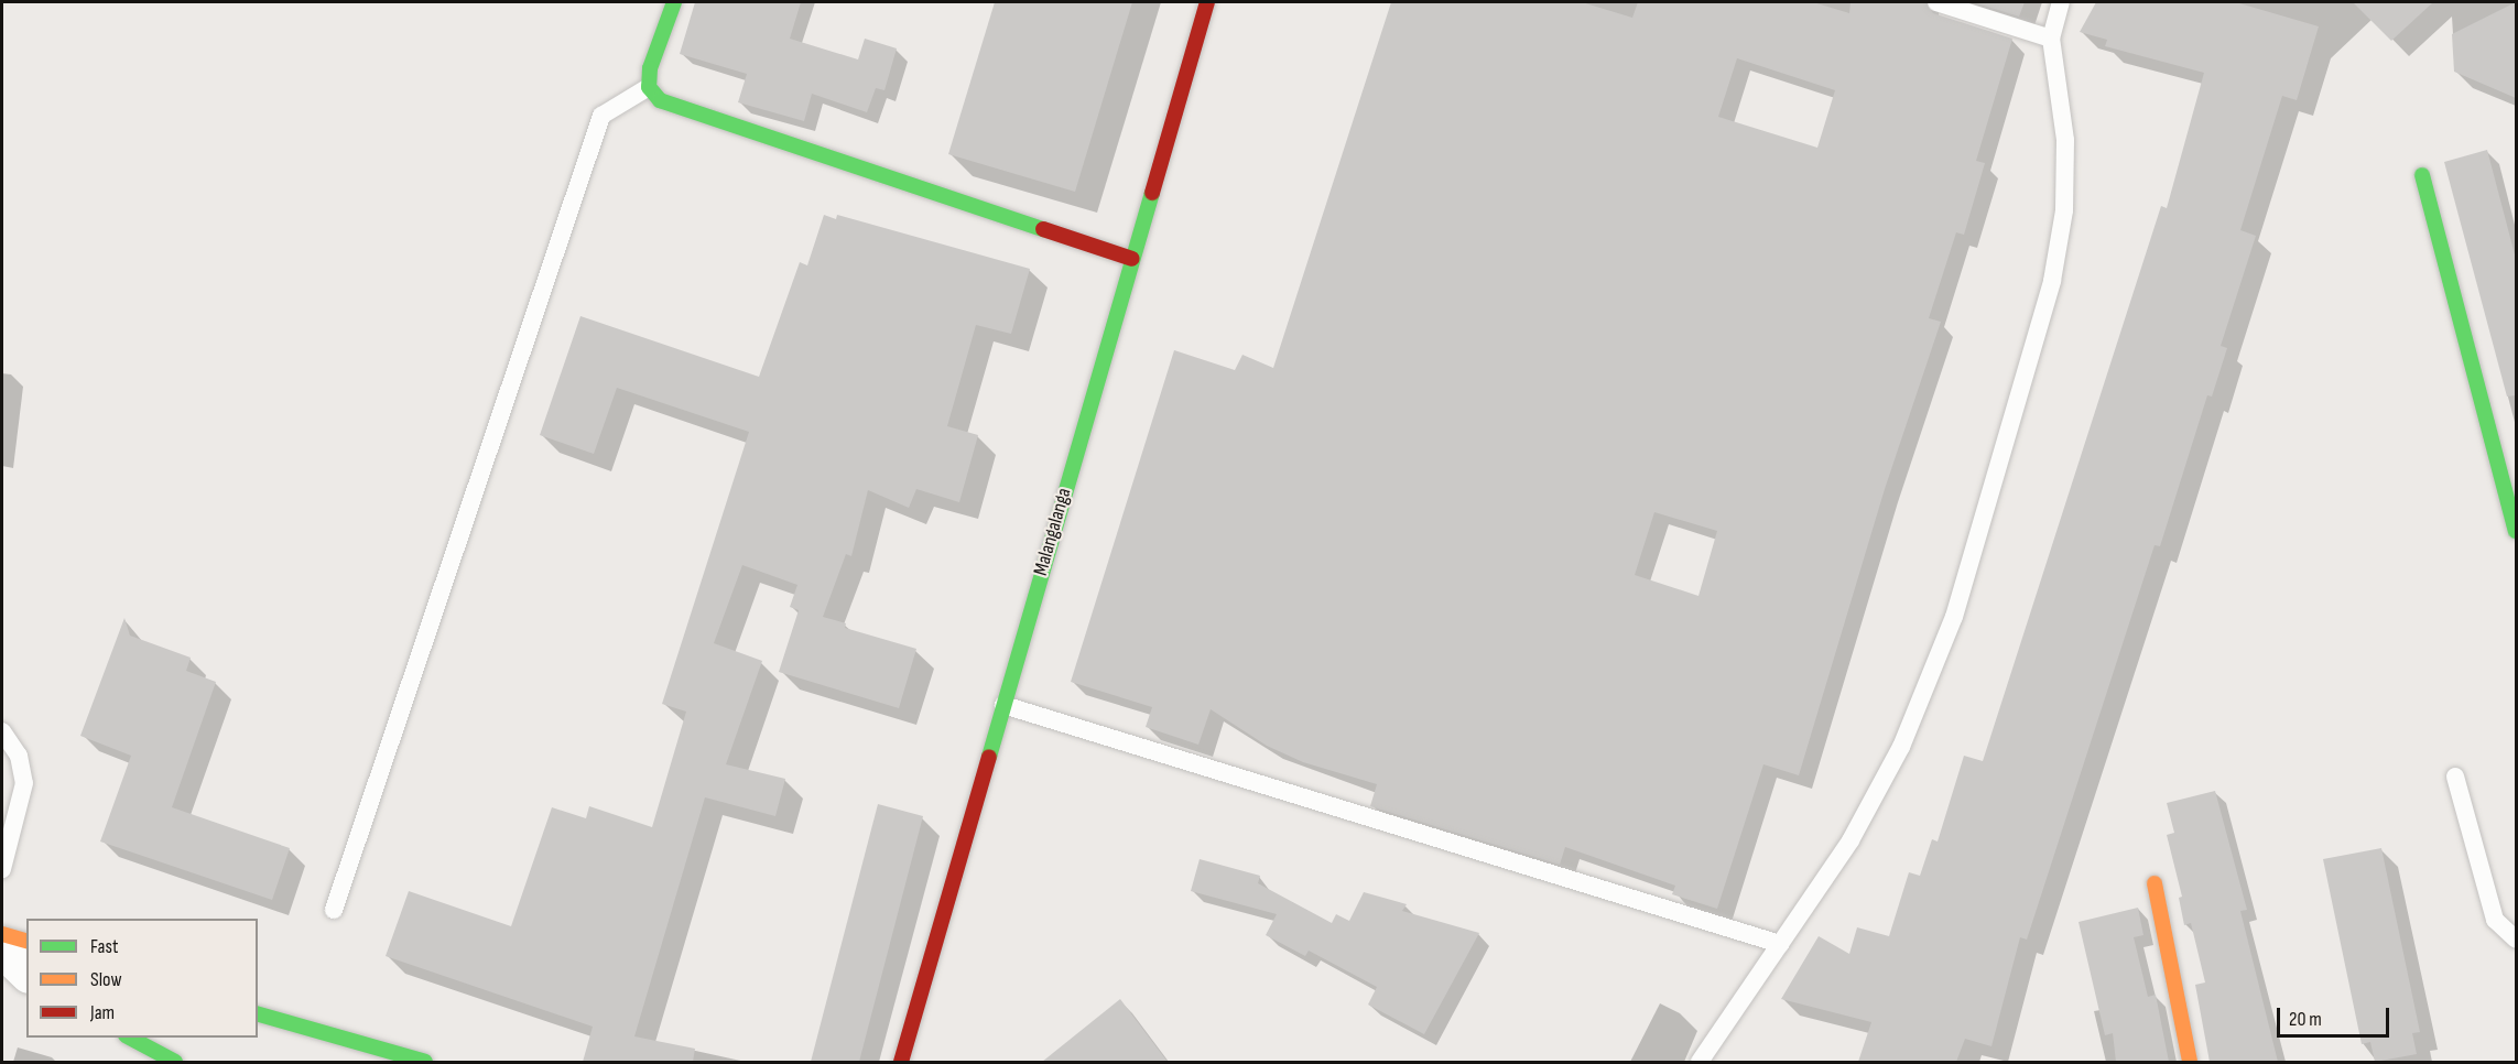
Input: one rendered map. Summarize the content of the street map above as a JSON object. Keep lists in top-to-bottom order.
{
  "streets": {
    "street": ["Malangalanga"]
  },
  "legend": ["Fast", "Slow", "Jam"],
  "scale_bar": "20 m"
}
